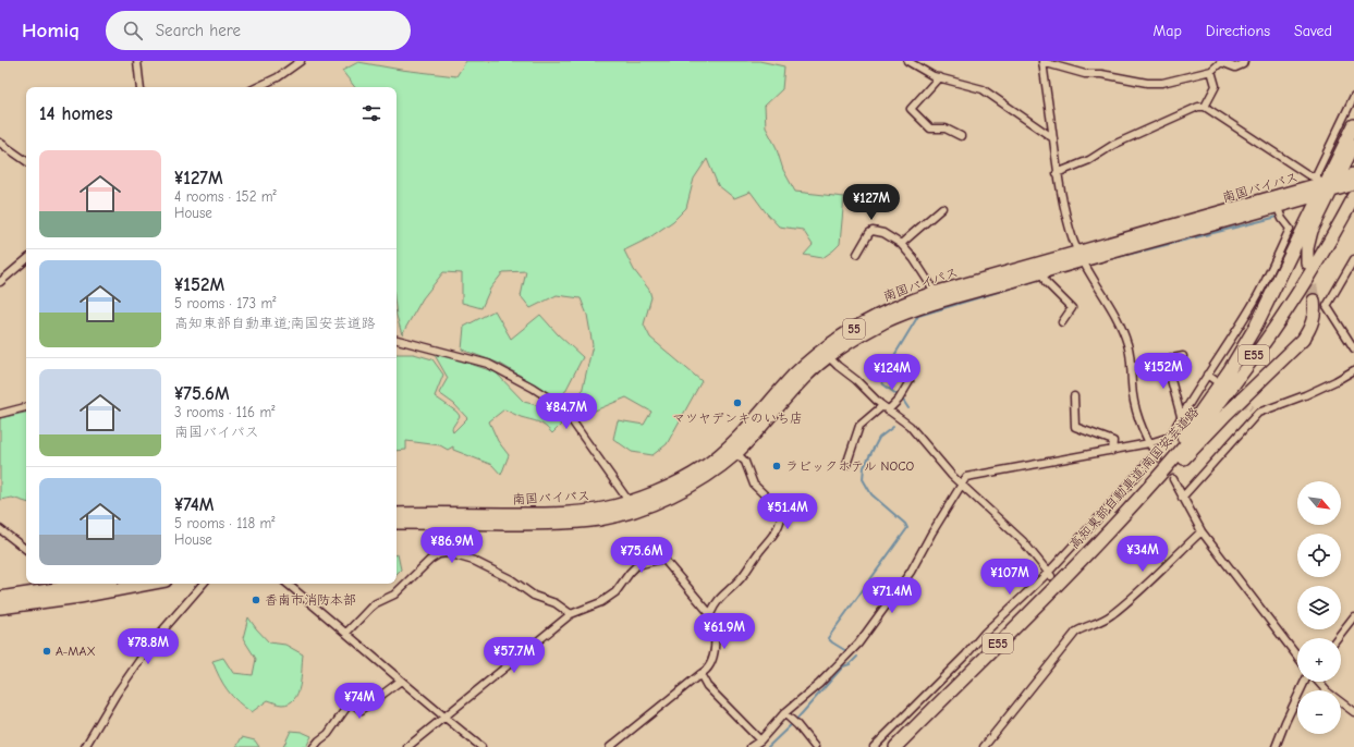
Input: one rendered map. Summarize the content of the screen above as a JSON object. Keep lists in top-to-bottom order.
{
  "streets": {
    "highway": [
      "南国バイパス",
      "55",
      "E55",
      "高知東部自動車道;南国安芸道路"
    ]
  },
  "places": [
    "マツヤデンキのいち店",
    "ラビックホテル NOCO",
    "香南市消防本部",
    "A-MAX"
  ],
  "north": "bottom right",
  "page": {
    "header": "Homiq",
    "search": "Search here",
    "nav": ["Map", "Directions", "Saved"],
    "heading": "14 homes",
    "list": [
      {
        "name": "¥127M",
        "note": "4 rooms · 152 m² · House"
      },
      {
        "name": "¥152M",
        "note": "5 rooms · 173 m² · 高知東部自動車道;南国安芸道路"
      },
      {
        "name": "¥75.6M",
        "note": "3 rooms · 116 m² · 南国バイパス"
      },
      {
        "name": "¥74M",
        "note": "5 rooms · 118 m² · House"
      }
    ],
    "price": [
      "¥127M",
      "¥152M",
      "¥124M",
      "¥84.7M",
      "¥51.4M",
      "¥86.9M",
      "¥34M",
      "¥75.6M",
      "¥107M",
      "¥71.4M",
      "¥61.9M",
      "¥78.8M",
      "¥57.7M",
      "¥74M"
    ],
    "map_buttons": ["+", "−"]
  }
}
